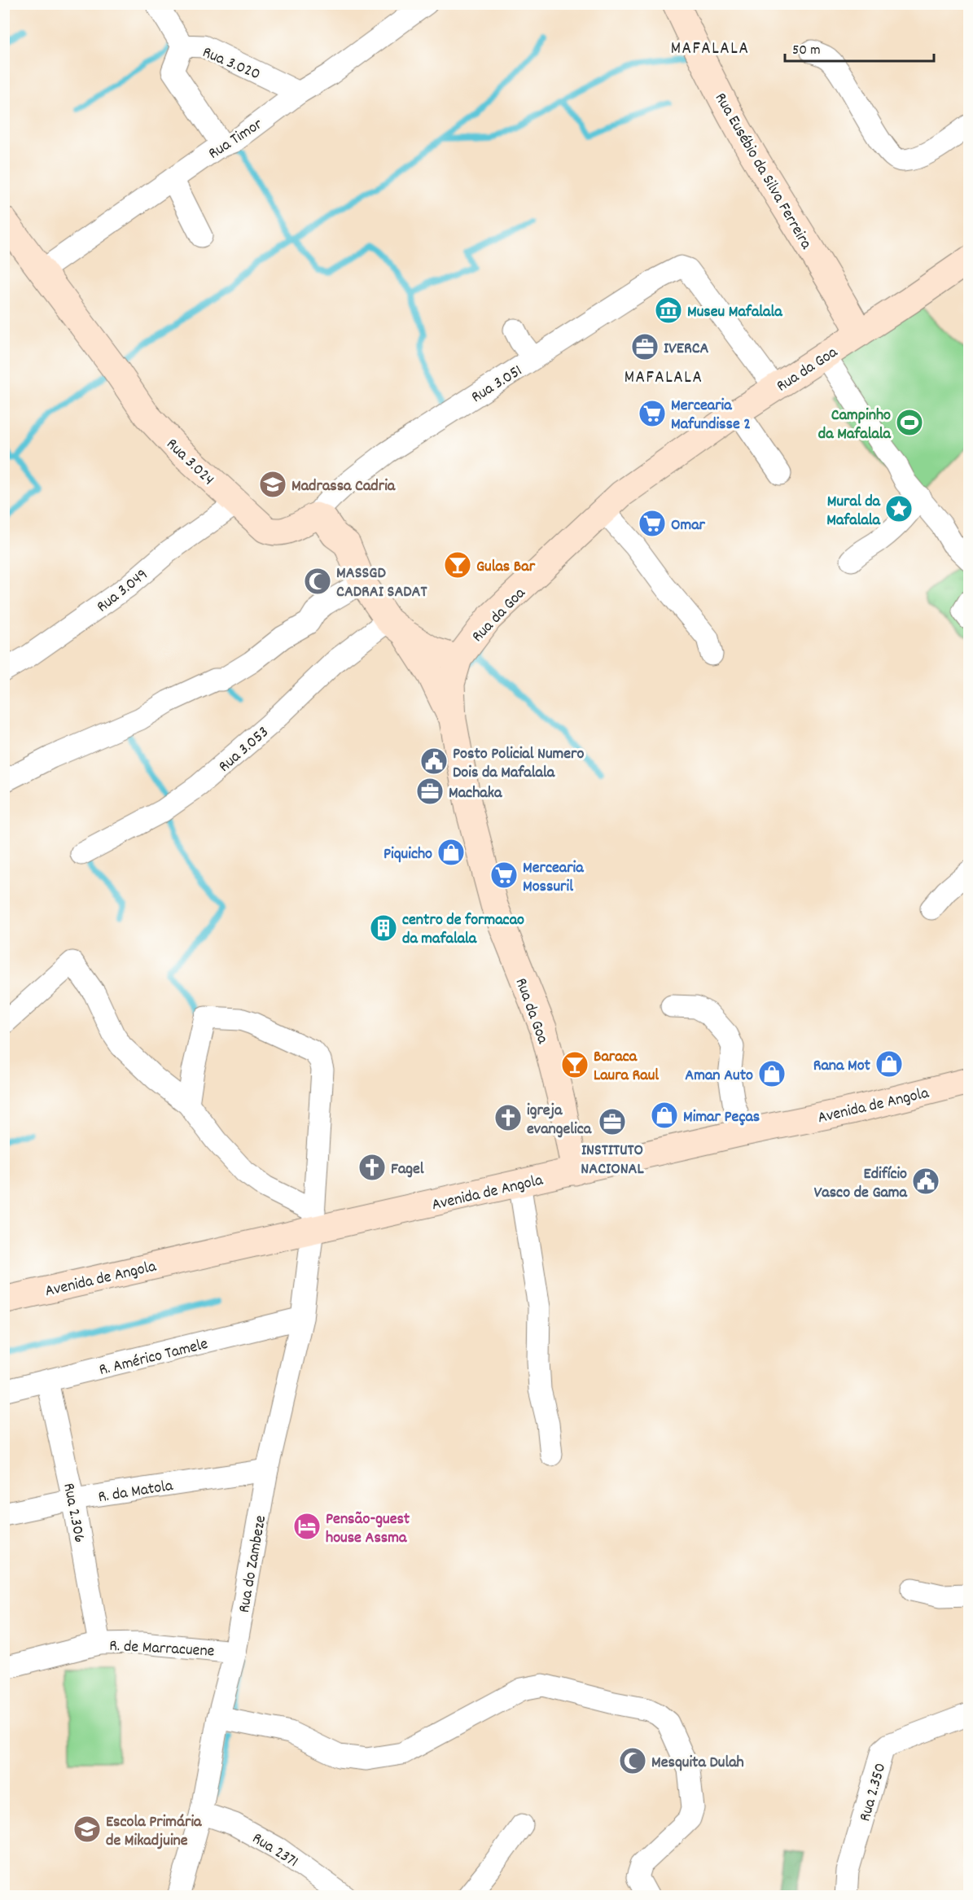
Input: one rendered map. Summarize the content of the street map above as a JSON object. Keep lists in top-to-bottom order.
{
  "streets": {
    "street": [
      "Rua 3.020",
      "Rua Timor",
      "Rua Eusébio da Silva Ferreira",
      "Rua da Goa",
      "Rua 3.051",
      "Rua 3.024",
      "Rua 3.049",
      "Rua 3.053",
      "Avenida de Angola",
      "R. Américo Tamele",
      "R. da Matola",
      "Rua 2.306",
      "Rua do Zambeze",
      "R. de Marracuene",
      "Rua 2.350",
      "Rua 2371"
    ]
  },
  "crossings": [
    ["Rua 3.020", "Rua Timor"],
    ["Rua Timor", "Rua 3.024"],
    ["Rua Eusébio da Silva Ferreira", "Rua da Goa"],
    ["Rua da Goa", "Rua 3.051"],
    ["Rua da Goa", "Avenida de Angola"],
    ["Rua 3.051", "Rua 3.024"],
    ["Rua 3.024", "Rua 3.049"],
    ["Avenida de Angola", "Rua do Zambeze"],
    ["R. Américo Tamele", "Rua 2.306"],
    ["R. Américo Tamele", "Rua do Zambeze"],
    ["R. da Matola", "Rua 2.306"],
    ["R. da Matola", "Rua do Zambeze"],
    ["Rua 2.306", "R. de Marracuene"],
    ["Rua do Zambeze", "R. de Marracuene"],
    ["Rua do Zambeze", "Rua 2371"]
  ],
  "districts": ["MAFALALA", "MAFALALA"],
  "places": {
    "museum": ["Museu Mafalala"],
    "office": ["IVERCA", "Machaka", "INSTITUTO NACIONAL"],
    "supermarket": ["Mercearia Mafundisse 2", "Omar", "Mercearia Mossuril"],
    "sports": ["Campinho da Mafalala"],
    "school or university": ["Madrassa Cadria", "Escola Primária de Mikadjuine"],
    "place": ["Mural da Mafalala"],
    "bar": ["Gulas Bar", "Baraca Laura Raul"],
    "mosque": ["MASSGD CADRAI SADAT", "Mesquita Dulah"],
    "public building": ["Posto Policial Numero Dois da Mafalala", "Edifício Vasco de Gama"],
    "shop": [
      "Piquicho",
      "Rana Mot",
      "Aman Auto",
      "Mimar Peças"
    ],
    "building": ["centro de formacao da mafalala"],
    "church": ["igreja evangelica", "Fagel"],
    "hotel": ["Pensão-guest house Assma"]
  },
  "scale_bar": "50 m"
}
